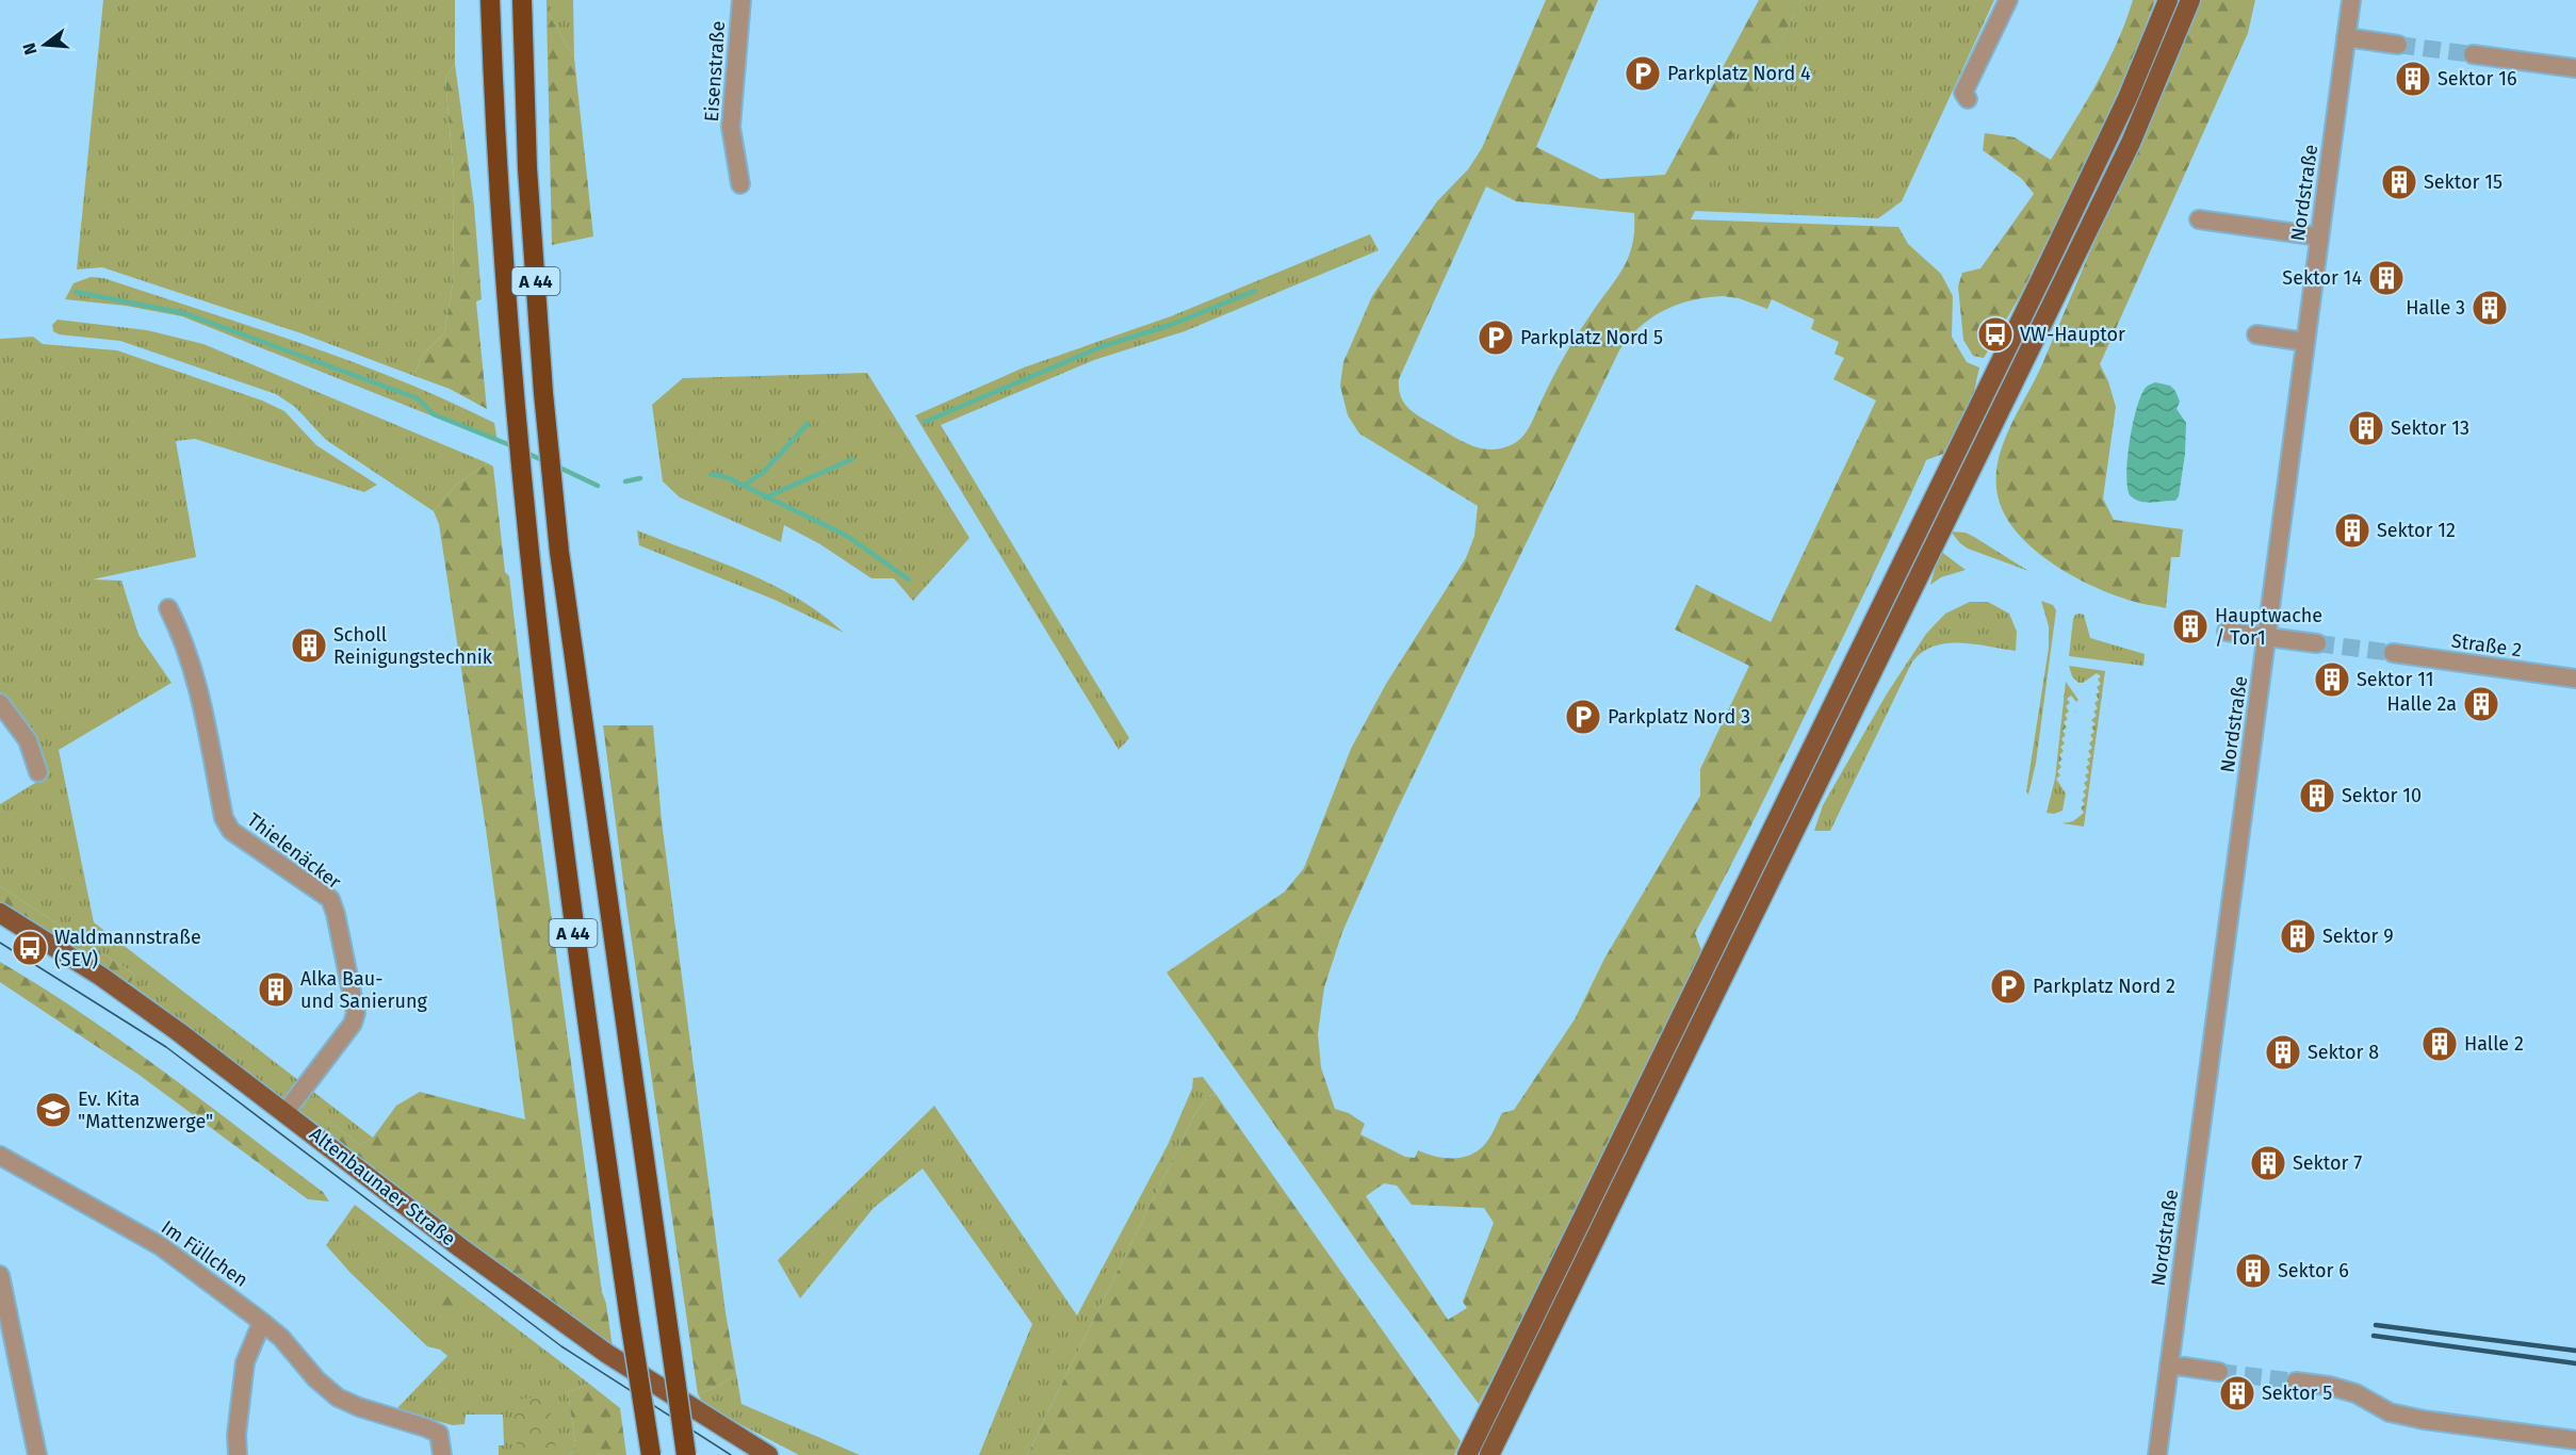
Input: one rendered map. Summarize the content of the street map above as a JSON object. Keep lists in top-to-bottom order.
{
  "streets": {
    "highway": ["A 44"],
    "main road": ["Altenbaunaer Straße"],
    "street": [
      "Eisenstraße",
      "Nordstraße",
      "Straße 2",
      "Thielenäcker",
      "Im Füllchen"
    ]
  },
  "crossings": [
    ["Thielenäcker", "Altenbaunaer Straße"]
  ],
  "places": {
    "parking": [
      "Parkplatz Nord 4",
      "Parkplatz Nord 5",
      "Parkplatz Nord 3",
      "Parkplatz Nord 2"
    ],
    "building": [
      "Sektor 16",
      "Sektor 15",
      "Sektor 14",
      "Halle 3",
      "Sektor 13",
      "Sektor 12",
      "Hauptwache / Tor1",
      "Scholl Reinigungstechnik",
      "Sektor 11",
      "Halle 2a",
      "Sektor 10",
      "Sektor 9",
      "Alka Bau- und Sanierung",
      "Halle 2",
      "Sektor 8",
      "Sektor 7",
      "Sektor 6",
      "Sektor 5"
    ],
    "bus stop": ["VW-Hauptor", "Waldmannstraße (SEV)"],
    "school or university": ["Ev. Kita \"Mattenzwerge\""]
  },
  "north": "left"
}
